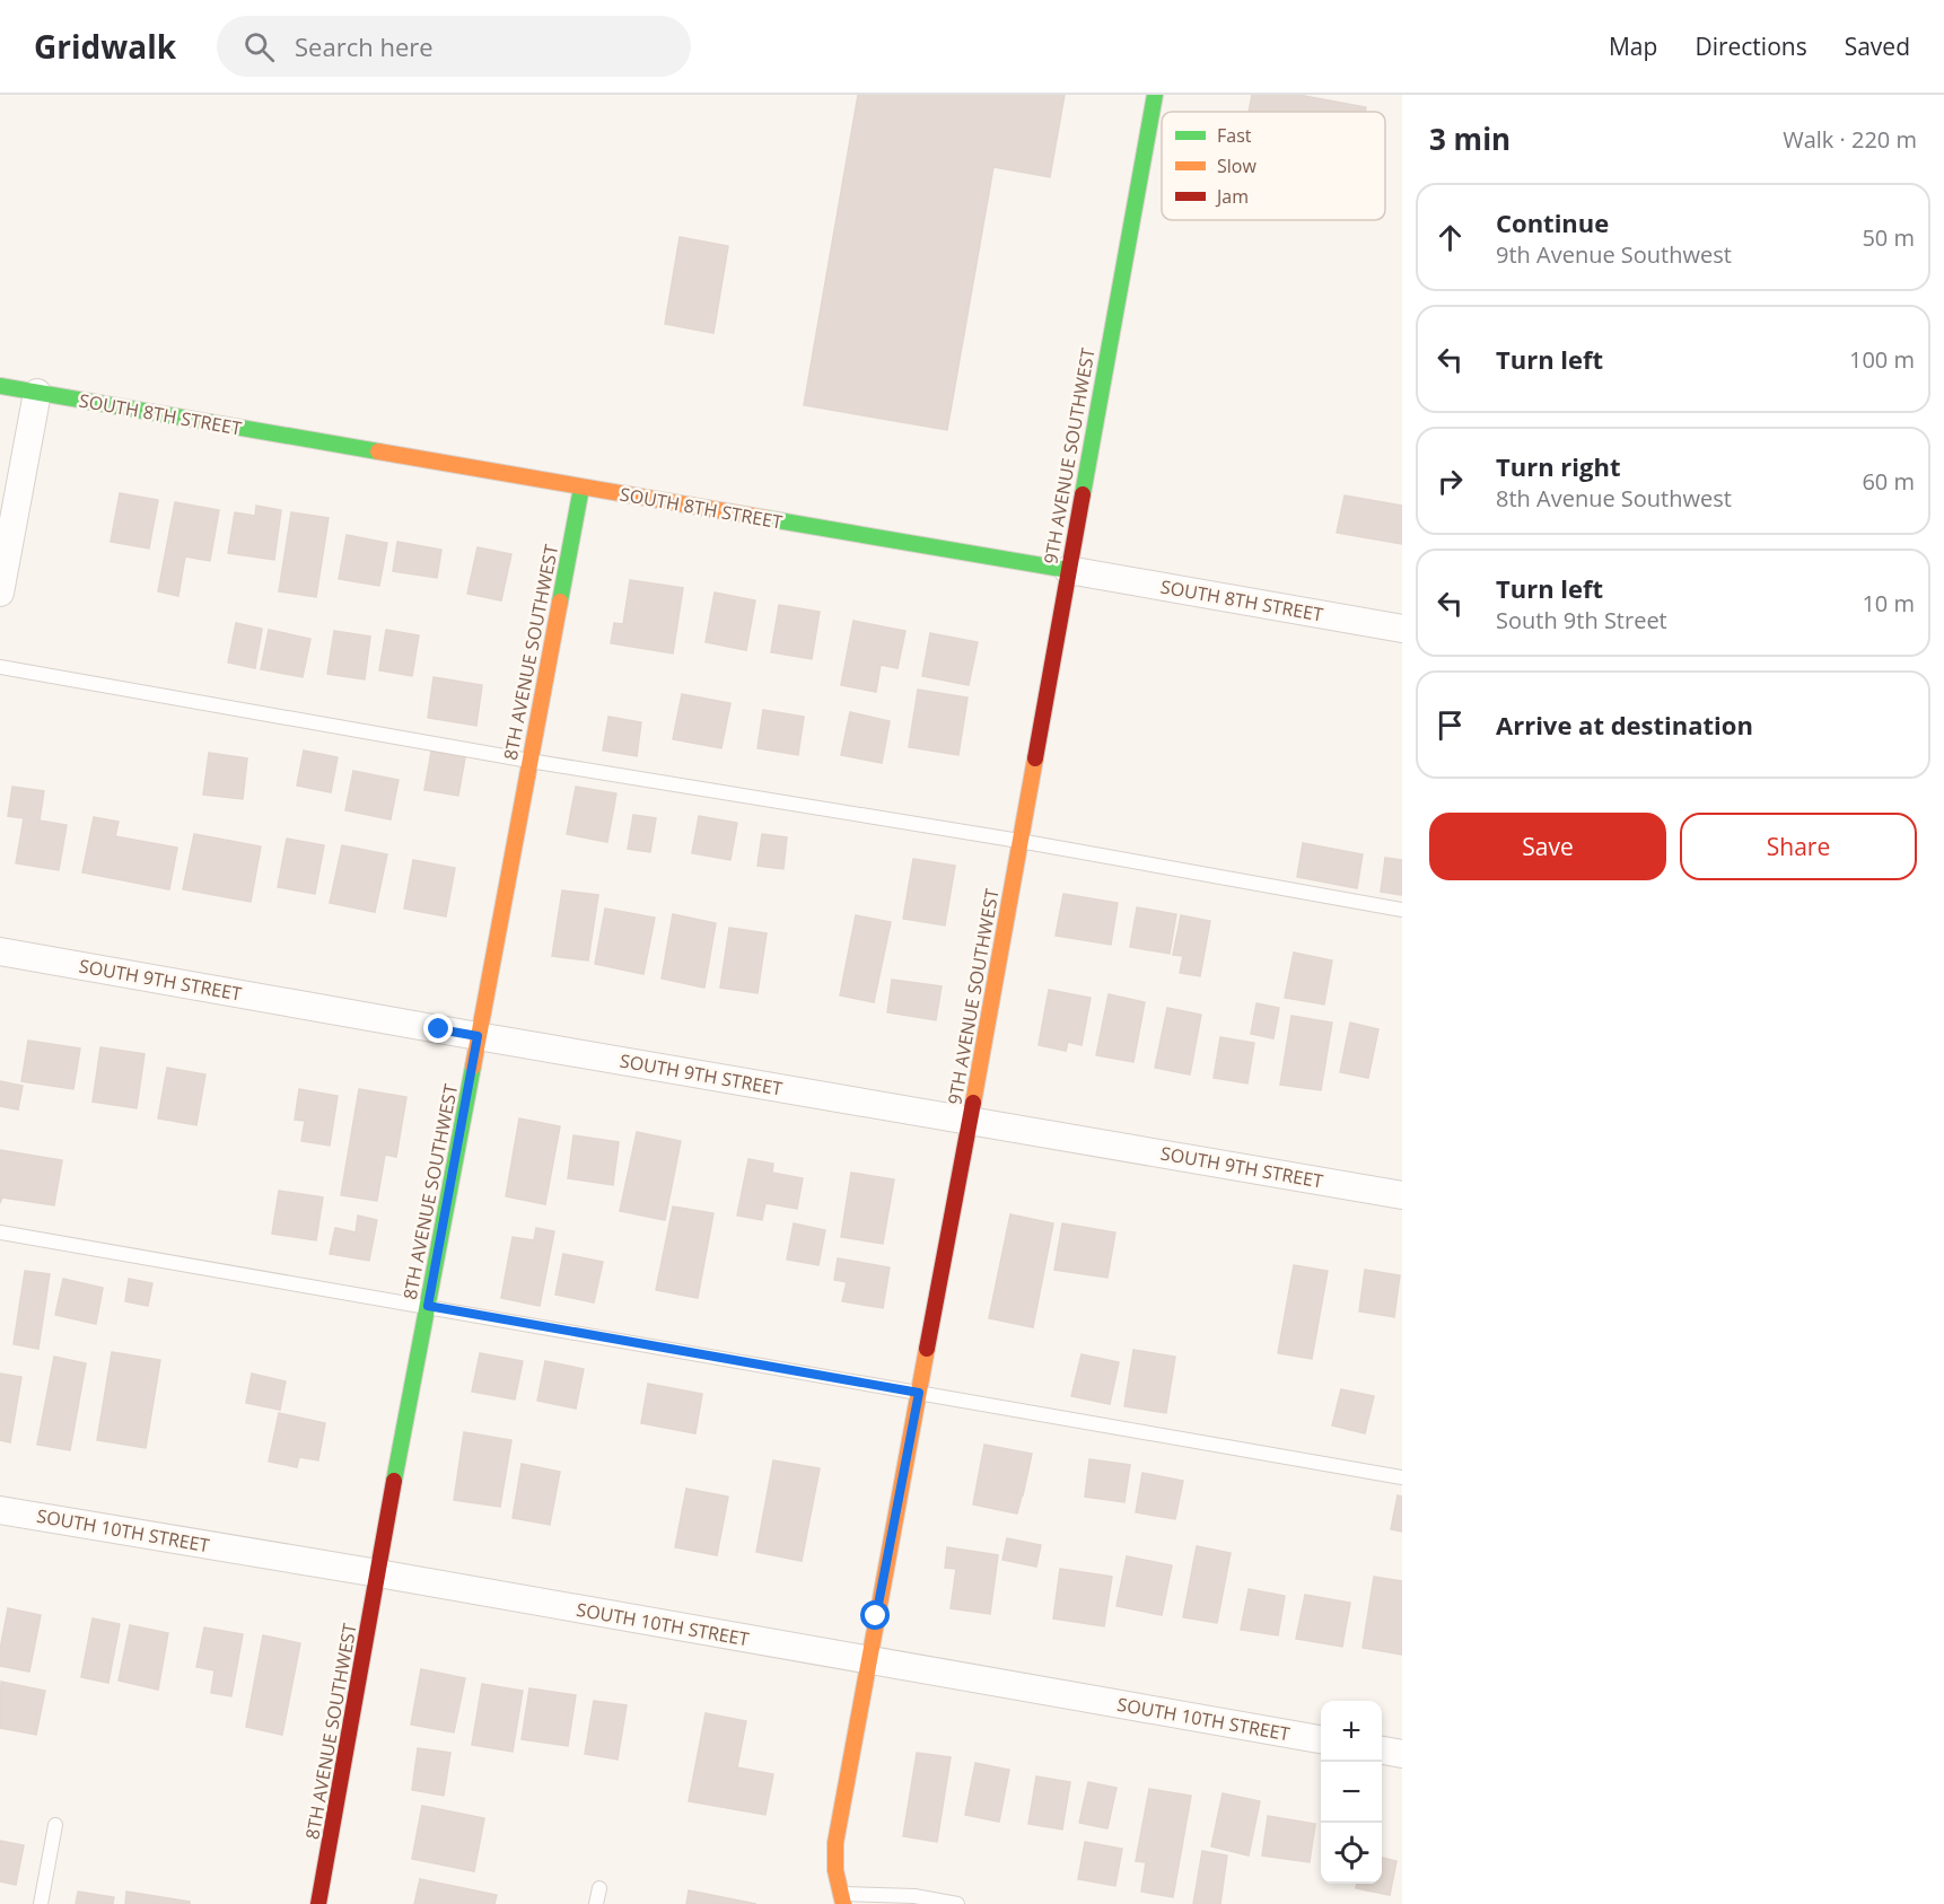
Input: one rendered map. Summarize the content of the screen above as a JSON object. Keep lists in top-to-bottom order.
{
  "streets": {
    "street": [
      "SOUTH 8TH STREET",
      "9TH AVENUE SOUTHWEST",
      "8TH AVENUE SOUTHWEST",
      "SOUTH 9TH STREET",
      "SOUTH 10TH STREET"
    ]
  },
  "crossings": [
    ["SOUTH 8TH STREET", "9TH AVENUE SOUTHWEST"],
    ["SOUTH 8TH STREET", "8TH AVENUE SOUTHWEST"],
    ["9TH AVENUE SOUTHWEST", "SOUTH 9TH STREET"],
    ["9TH AVENUE SOUTHWEST", "SOUTH 10TH STREET"],
    ["8TH AVENUE SOUTHWEST", "SOUTH 9TH STREET"],
    ["8TH AVENUE SOUTHWEST", "SOUTH 10TH STREET"]
  ],
  "legend": ["Fast", "Slow", "Jam"],
  "page": {
    "header": "Gridwalk",
    "search": "Search here",
    "nav": ["Map", "Directions", "Saved"],
    "heading": ["3 min", "Walk · 220 m"],
    "list": [
      ["Continue", "9th Avenue Southwest", "50 m"],
      ["Turn left", "100 m"],
      ["Turn right", "8th Avenue Southwest", "60 m"],
      ["Turn left", "South 9th Street", "10 m"],
      "Arrive at destination"
    ],
    "buttons": ["Save", "Share"],
    "map_buttons": ["+", "−"]
  }
}
